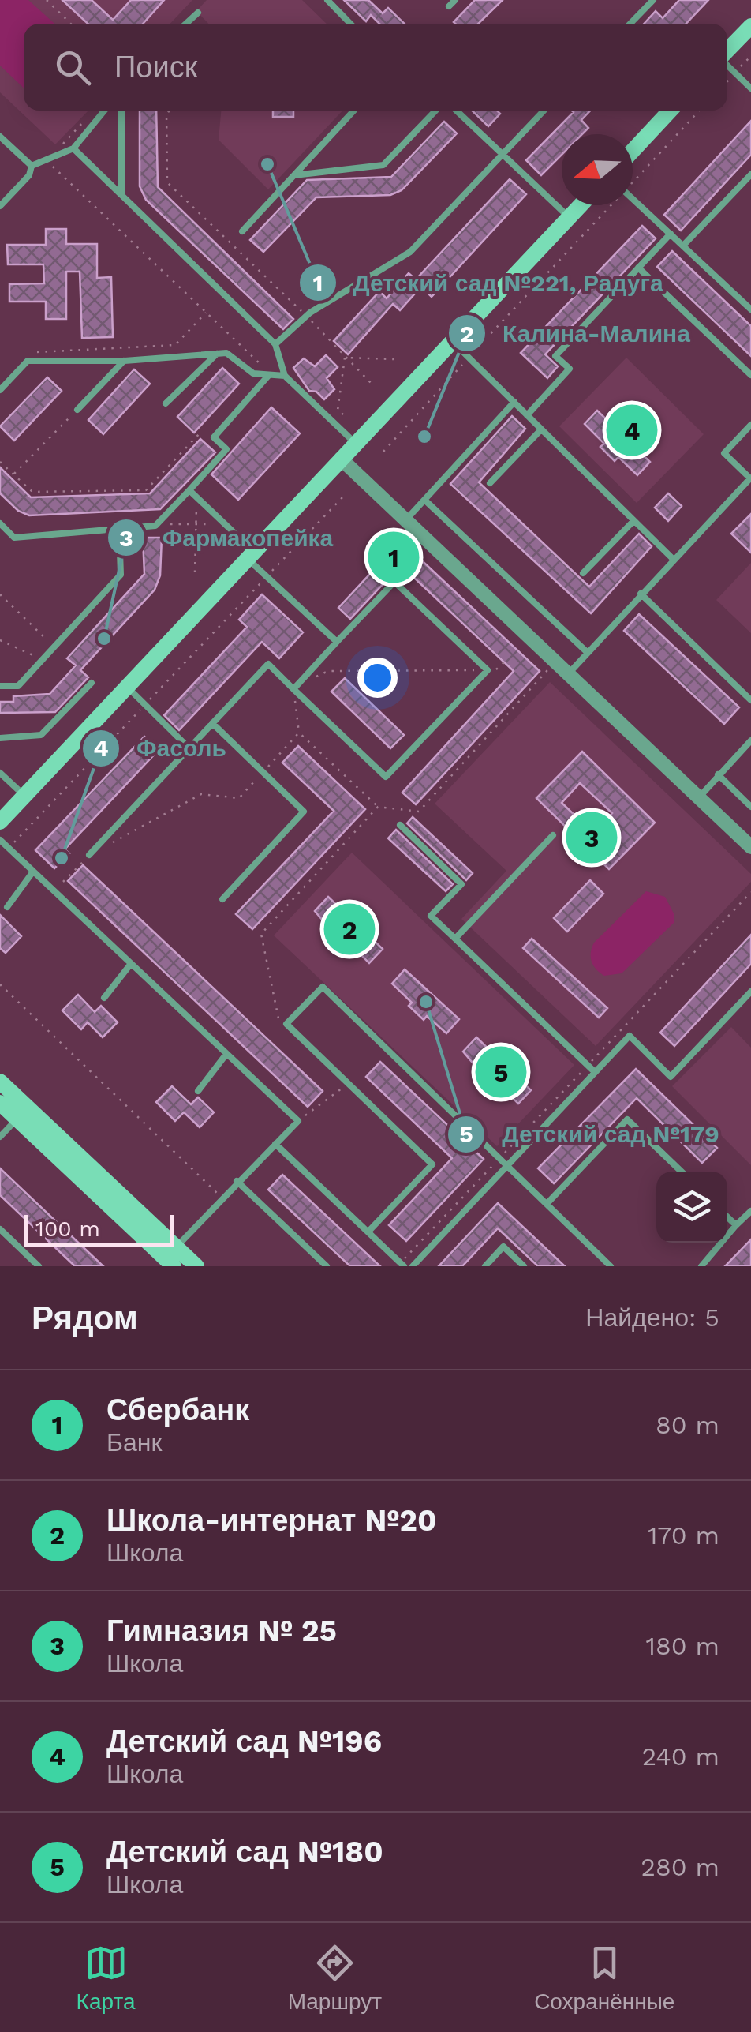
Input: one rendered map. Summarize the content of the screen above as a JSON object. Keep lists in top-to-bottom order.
{
  "places": [
    "Детский сад №221, Радуга",
    "Калина-Малина",
    "Фармакопейка",
    "Фасоль",
    "Детский сад №179"
  ],
  "scale_bar": "100 m",
  "north": "left",
  "page": {
    "search": "Поиск",
    "pins": [
      "4",
      "1",
      "3",
      "2",
      "5"
    ],
    "scale": "100 m",
    "heading": ["Рядом", "Найдено: 5"],
    "list": [
      {
        "mark": "1",
        "name": "Сбербанк",
        "note": "Банк",
        "value": "80 m"
      },
      {
        "mark": "2",
        "name": "Школа-интернат №20",
        "note": "Школа",
        "value": "170 m"
      },
      {
        "mark": "3",
        "name": "Гимназия № 25",
        "note": "Школа",
        "value": "180 m"
      },
      {
        "mark": "4",
        "name": "Детский сад №196",
        "note": "Школа",
        "value": "240 m"
      },
      {
        "mark": "5",
        "name": "Детский сад №180",
        "note": "Школа",
        "value": "280 m"
      }
    ],
    "nav": ["Карта", "Маршрут", "Сохранённые"]
  }
}
